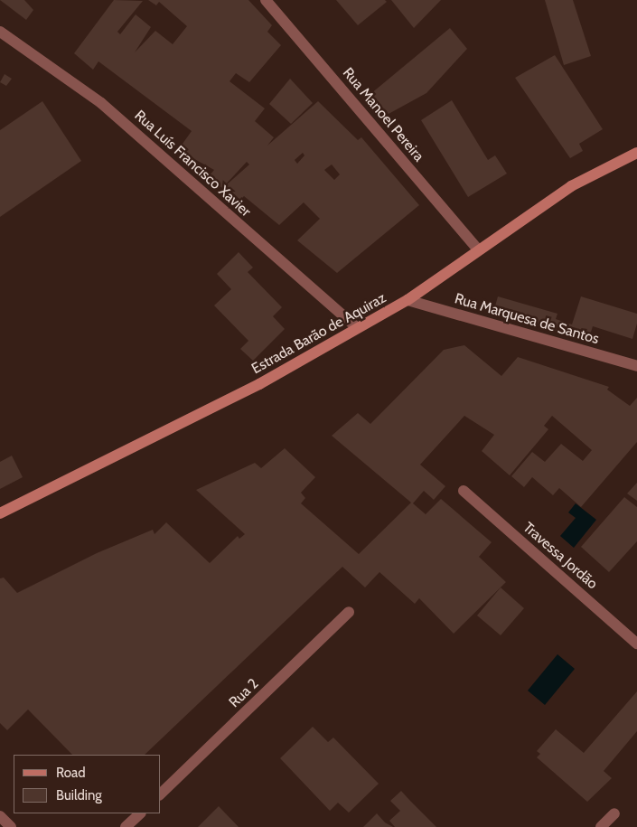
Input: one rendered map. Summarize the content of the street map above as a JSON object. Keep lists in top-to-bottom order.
{
  "streets": {
    "street": [
      "Rua Manoel Pereira",
      "Rua Luís Francisco Xavier",
      "Rua Marquesa de Santos",
      "Estrada Barão de Aquiraz",
      "Travessa Jordão",
      "Rua 2"
    ]
  },
  "crossings": [
    ["Rua Manoel Pereira", "Estrada Barão de Aquiraz"],
    ["Rua Luís Francisco Xavier", "Estrada Barão de Aquiraz"],
    ["Rua Marquesa de Santos", "Estrada Barão de Aquiraz"]
  ],
  "legend": ["Road", "Building"]
}
